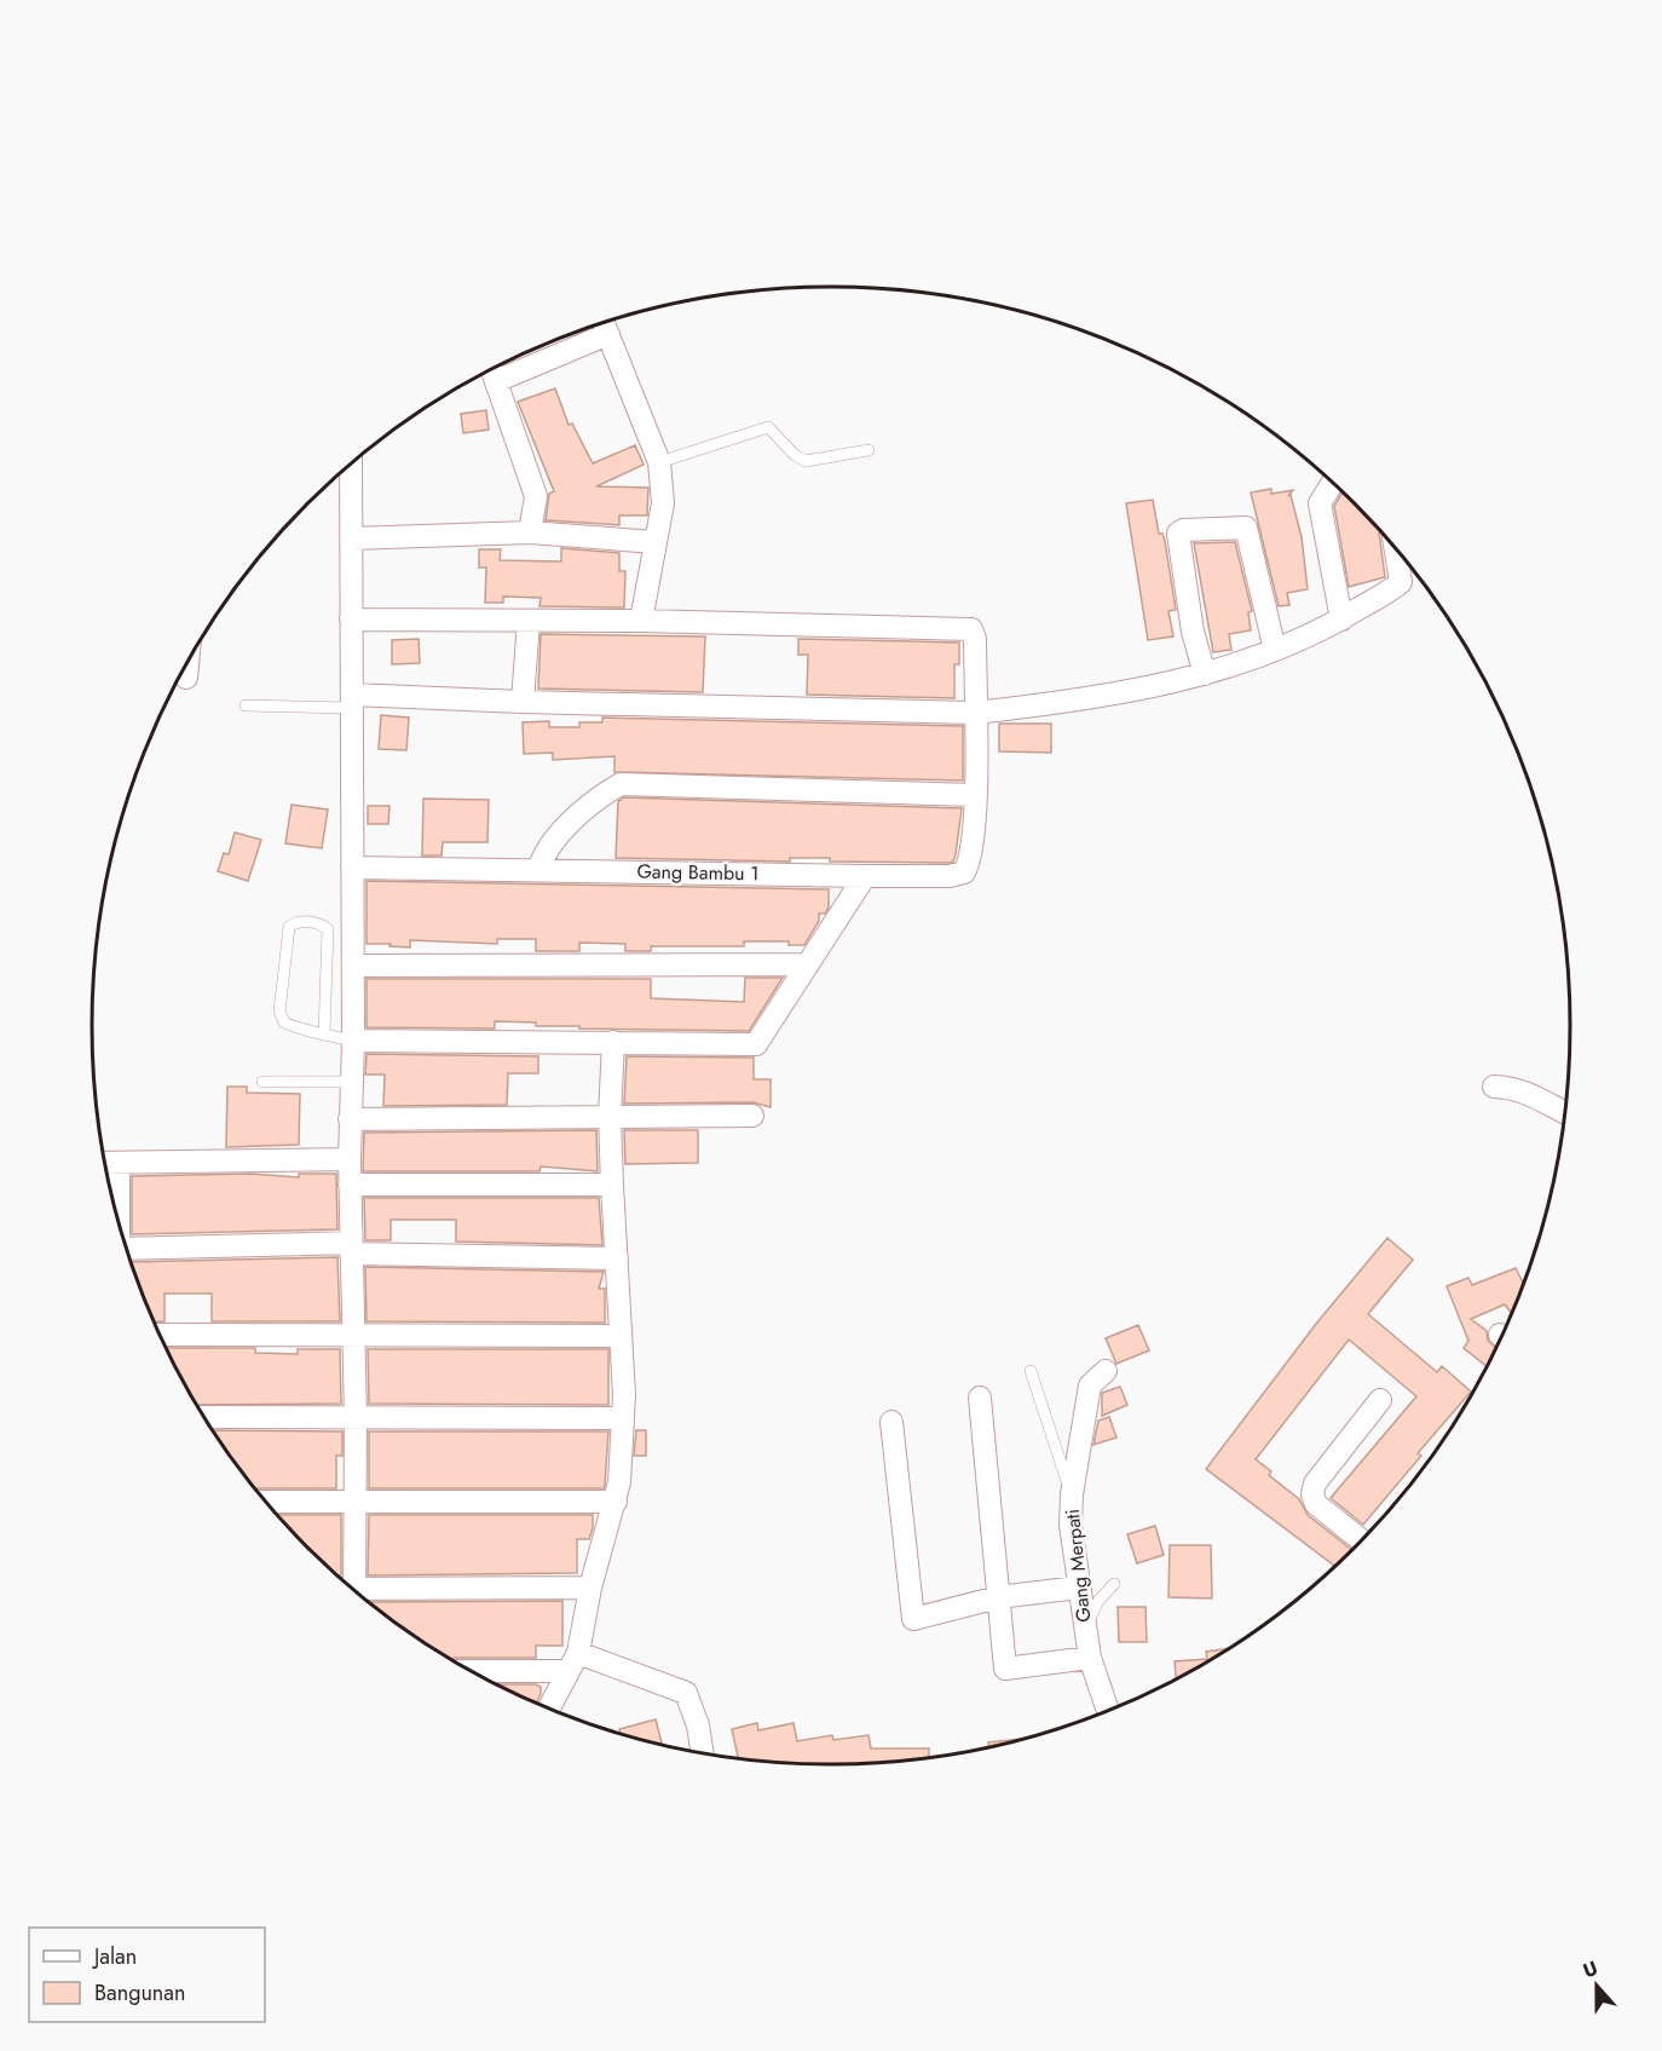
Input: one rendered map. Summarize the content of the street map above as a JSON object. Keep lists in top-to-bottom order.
{
  "streets": {
    "street": ["Gang Bambu 1", "Gang Merpati"]
  },
  "legend": ["Jalan", "Bangunan"],
  "north": "top"
}
